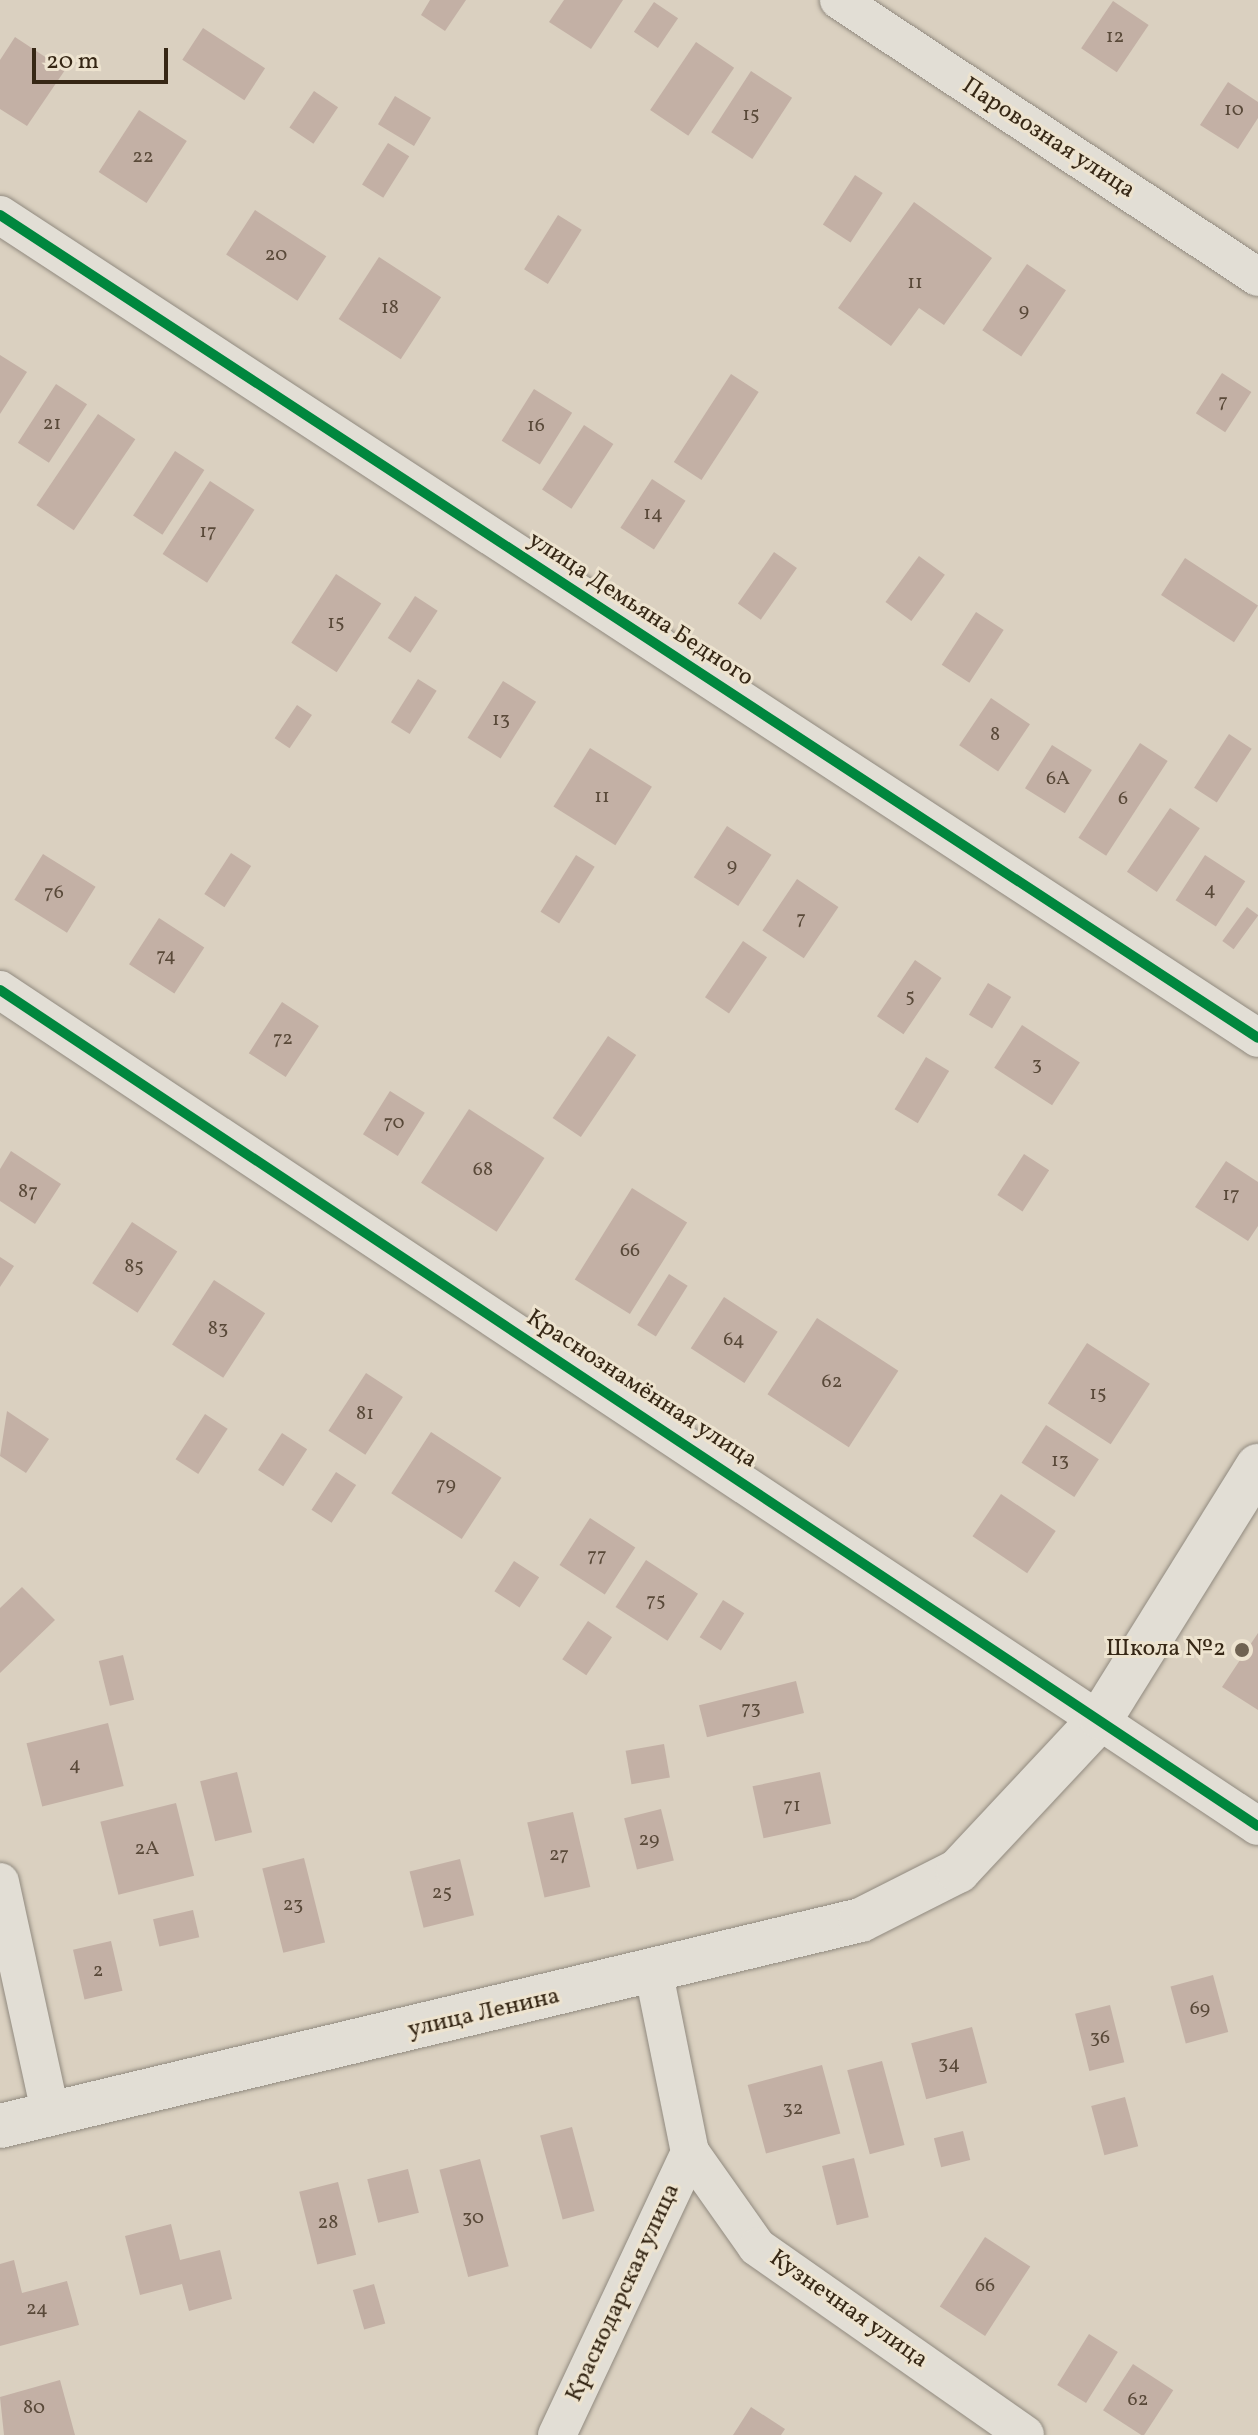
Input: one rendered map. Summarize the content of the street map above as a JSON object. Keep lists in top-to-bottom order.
{
  "streets": {
    "street": [
      "Паровозная улица",
      "улица Демьяна Бедного",
      "Краснознамённая улица",
      "улица Ленина",
      "Краснодарская улица",
      "Кузнечная улица"
    ]
  },
  "crossings": [
    ["Краснознамённая улица", "улица Ленина"],
    ["улица Ленина", "Кузнечная улица"],
    ["Краснодарская улица", "Кузнечная улица"]
  ],
  "places": ["Школа №2"],
  "house_numbers": [
    "12",
    "10",
    "15",
    "22",
    "20",
    "11",
    "18",
    "9",
    "7",
    "21",
    "16",
    "14",
    "17",
    "15",
    "13",
    "8",
    "6А",
    "11",
    "6",
    "9",
    "4",
    "76",
    "7",
    "74",
    "5",
    "72",
    "3",
    "70",
    "68",
    "87",
    "17",
    "66",
    "85",
    "83",
    "64",
    "62",
    "15",
    "81",
    "13",
    "79",
    "77",
    "75",
    "73",
    "4",
    "71",
    "29",
    "2А",
    "27",
    "25",
    "23",
    "2",
    "69",
    "36",
    "34",
    "32",
    "30",
    "28",
    "66",
    "24",
    "62",
    "80"
  ],
  "scale_bar": "20 m"
}
